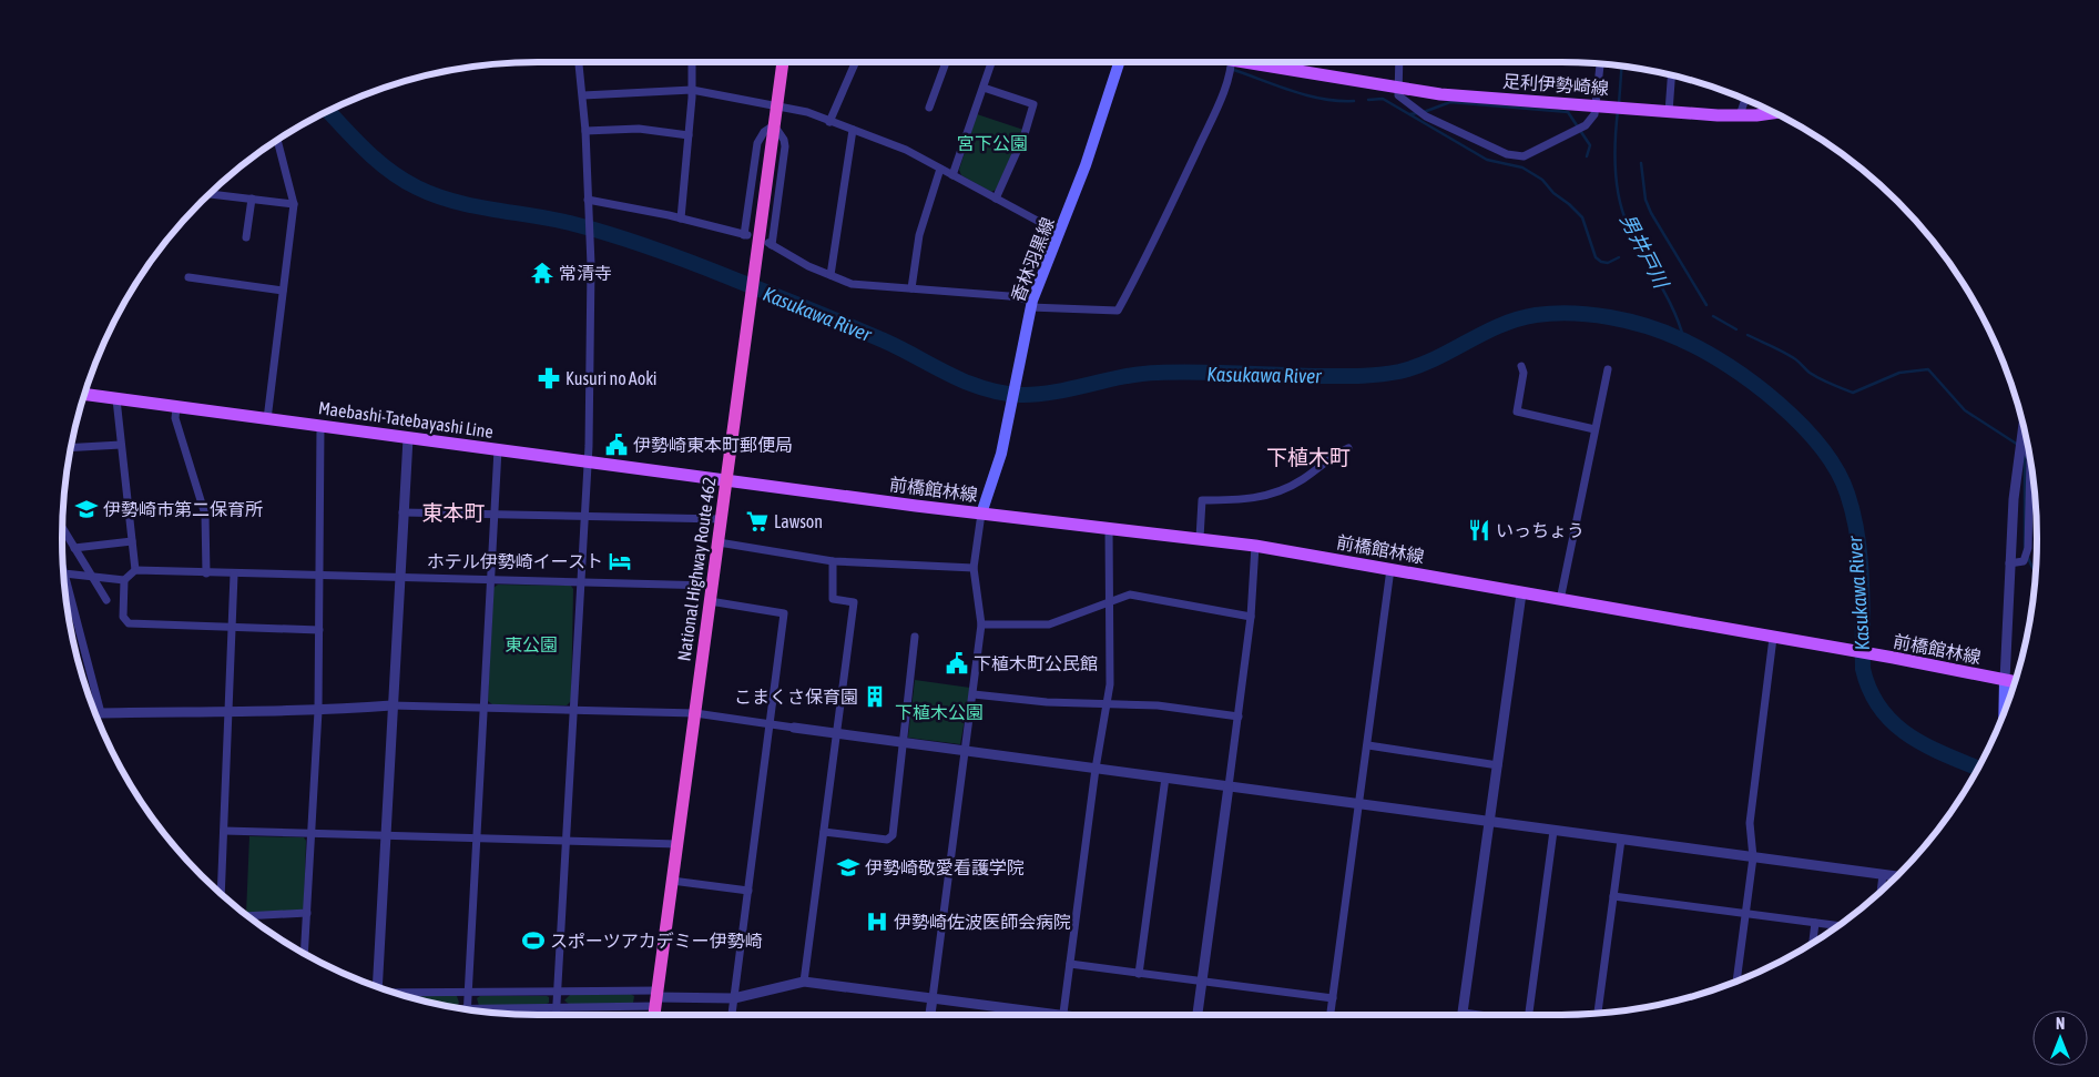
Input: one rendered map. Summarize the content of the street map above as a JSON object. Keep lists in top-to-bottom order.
{
  "streets": {
    "highway": ["National Highway Route 462"],
    "main road": [
      "足利伊勢崎線",
      "香林羽黒線",
      "Maebashi-Tatebayashi Line",
      "前橋館林線"
    ]
  },
  "crossings": [
    ["香林羽黒線", "前橋館林線"],
    ["Maebashi-Tatebayashi Line", "前橋館林線"],
    ["Maebashi-Tatebayashi Line", "National Highway Route 462"],
    ["前橋館林線", "National Highway Route 462"]
  ],
  "districts": ["下植木町", "東本町"],
  "water": ["男井戸川", "Kasukawa River"],
  "parks": ["宮下公園", "東公園", "下植木公園"],
  "places": {
    "temple": ["常清寺"],
    "pharmacy": ["Kusuri no Aoki"],
    "public building": ["伊勢崎東本町郵便局", "下植木町公民館"],
    "school or university": ["伊勢崎市第二保育所", "伊勢崎敬愛看護学院"],
    "supermarket": ["Lawson"],
    "restaurant": ["いっちょう"],
    "hotel": ["ホテル伊勢崎イースト"],
    "building": ["こまくさ保育園"],
    "hospital": ["伊勢崎佐波医師会病院"],
    "sports": ["スポーツアカデミー伊勢崎"]
  },
  "north": "top"
}
